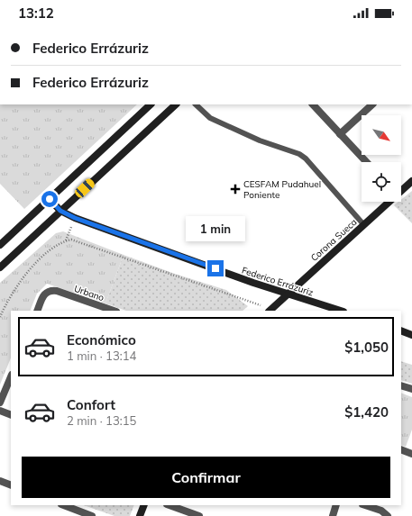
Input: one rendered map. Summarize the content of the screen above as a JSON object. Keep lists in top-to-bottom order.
{
  "streets": {
    "street": ["Corona Sueca", "Federico Errázuriz", "Urbano"]
  },
  "crossings": [
    ["Corona Sueca", "Federico Errázuriz"]
  ],
  "places": {
    "health": ["CESFAM Pudahuel Poniente"]
  },
  "north": "bottom right",
  "page": {
    "status": "13:12",
    "banner": ["Federico Errázuriz", "Federico Errázuriz"],
    "bubble": "1 min",
    "list": [
      {
        "name": "Económico",
        "note": "1 min · 13:14",
        "value": "$1,050"
      },
      {
        "name": "Confort",
        "note": "2 min · 13:15",
        "value": "$1,420"
      }
    ],
    "buttons": "Confirmar"
  }
}
